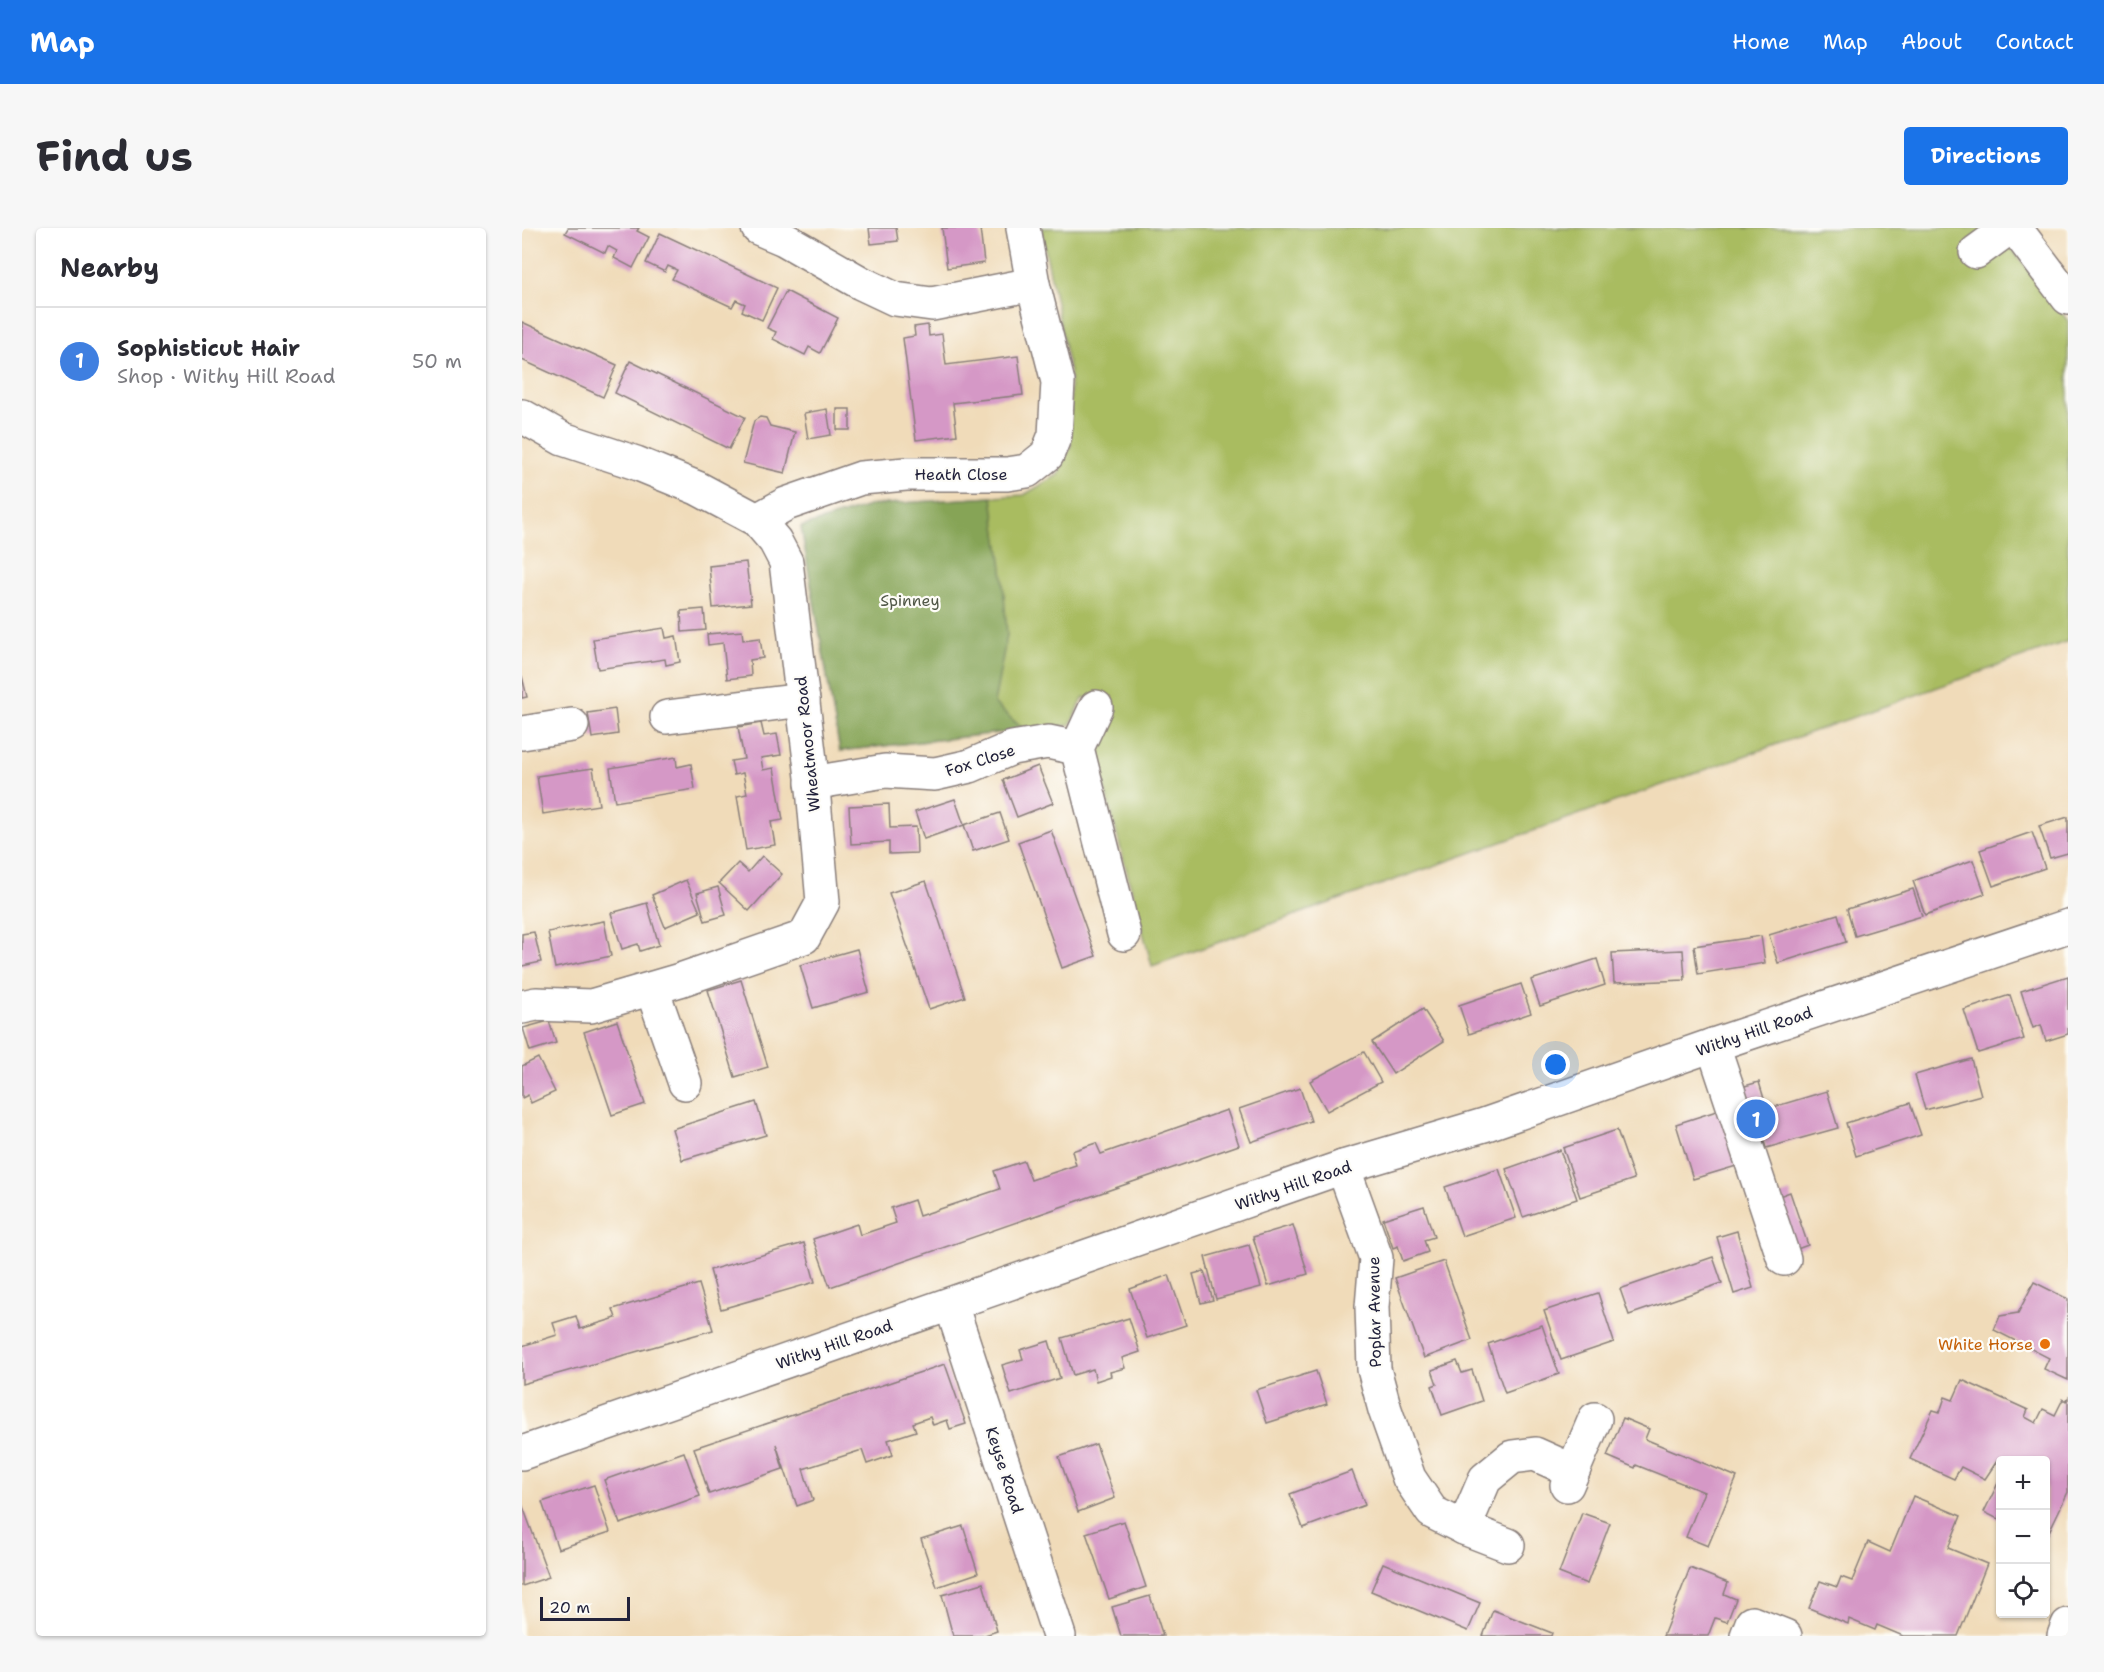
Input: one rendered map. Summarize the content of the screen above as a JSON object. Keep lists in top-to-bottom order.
{
  "streets": {
    "street": [
      "Heath Close",
      "Wheatmoor Road",
      "Fox Close",
      "Withy Hill Road",
      "Poplar Avenue",
      "Keyse Road"
    ]
  },
  "crossings": [
    ["Heath Close", "Wheatmoor Road"],
    ["Wheatmoor Road", "Fox Close"],
    ["Withy Hill Road", "Poplar Avenue"],
    ["Withy Hill Road", "Keyse Road"]
  ],
  "parks": ["Spinney"],
  "places": ["White Horse"],
  "scale_bar": "20 m",
  "page": {
    "header": "Map",
    "nav": [
      "Home",
      "Map",
      "About",
      "Contact"
    ],
    "buttons": "Directions",
    "title": "Find us",
    "heading": "Nearby",
    "list": [
      {
        "mark": "1",
        "name": "Sophisticut Hair",
        "note": "Shop · Withy Hill Road",
        "value": "50 m"
      }
    ],
    "pins": "1",
    "map_buttons": ["+", "−"],
    "scale": "20 m"
  }
}
